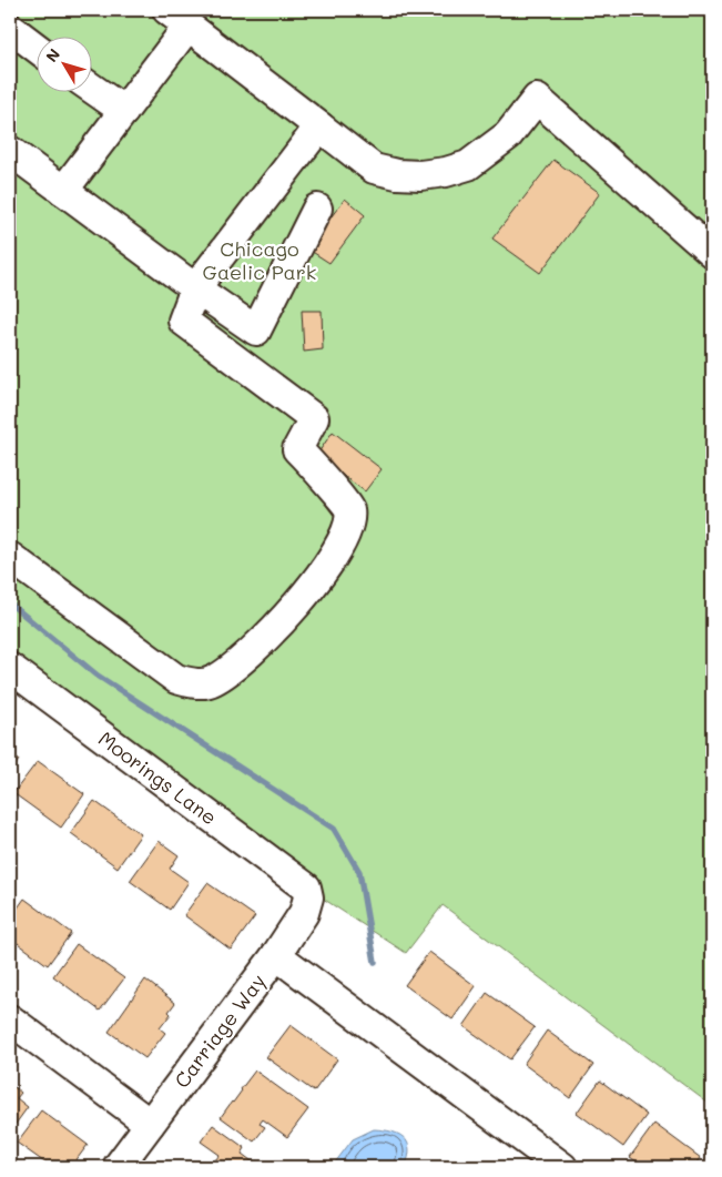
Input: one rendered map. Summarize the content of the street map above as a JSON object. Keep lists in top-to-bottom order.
{
  "streets": {
    "street": ["Moorings Lane", "Carriage Way"]
  },
  "crossings": [
    ["Moorings Lane", "Carriage Way"]
  ],
  "parks": ["Chicago Gaelic Park"],
  "north": "top left"
}
